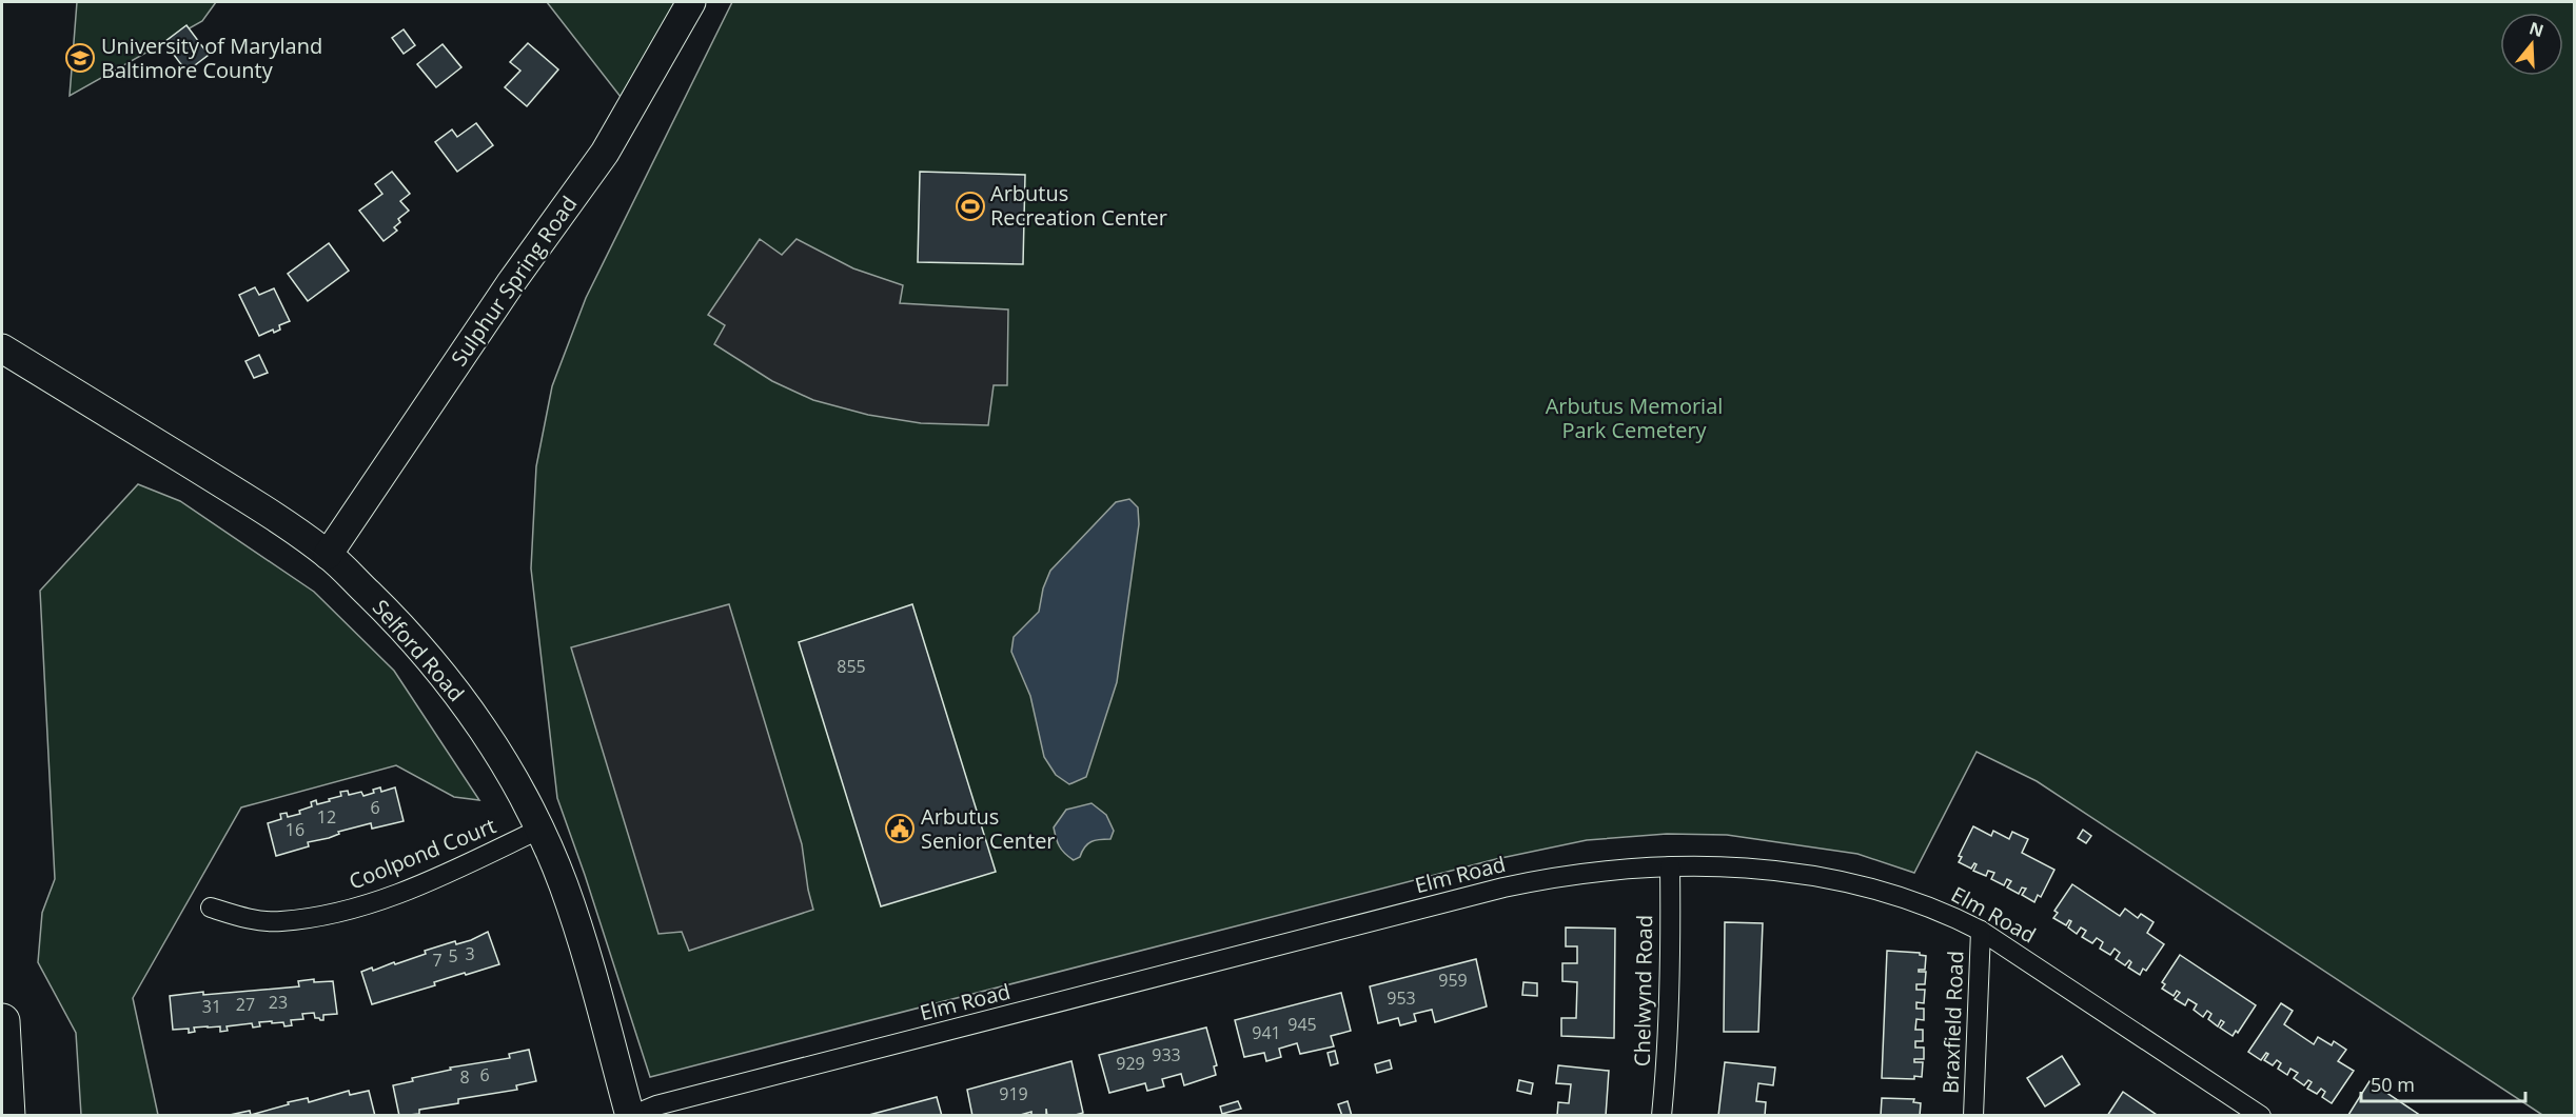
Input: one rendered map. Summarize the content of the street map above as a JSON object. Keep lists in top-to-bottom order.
{
  "streets": {
    "main road": ["Sulphur Spring Road", "Selford Road"],
    "street": [
      "Coolpond Court",
      "Elm Road",
      "Chelwynd Road",
      "Braxfield Road"
    ]
  },
  "crossings": [
    ["Sulphur Spring Road", "Selford Road"],
    ["Selford Road", "Coolpond Court"],
    ["Selford Road", "Elm Road"],
    ["Elm Road", "Chelwynd Road"],
    ["Elm Road", "Braxfield Road"]
  ],
  "parks": ["Arbutus Memorial Park Cemetery"],
  "places": {
    "school or university": ["University of Maryland Baltimore County"],
    "sports": ["Arbutus Recreation Center"],
    "public building": ["Arbutus Senior Center"]
  },
  "house_numbers": [
    "855",
    "6",
    "12",
    "16",
    "3",
    "5",
    "7",
    "959",
    "953",
    "23",
    "27",
    "31",
    "945",
    "941",
    "933",
    "929",
    "6",
    "8",
    "919"
  ],
  "scale_bar": "50 m",
  "north": "top"
}
